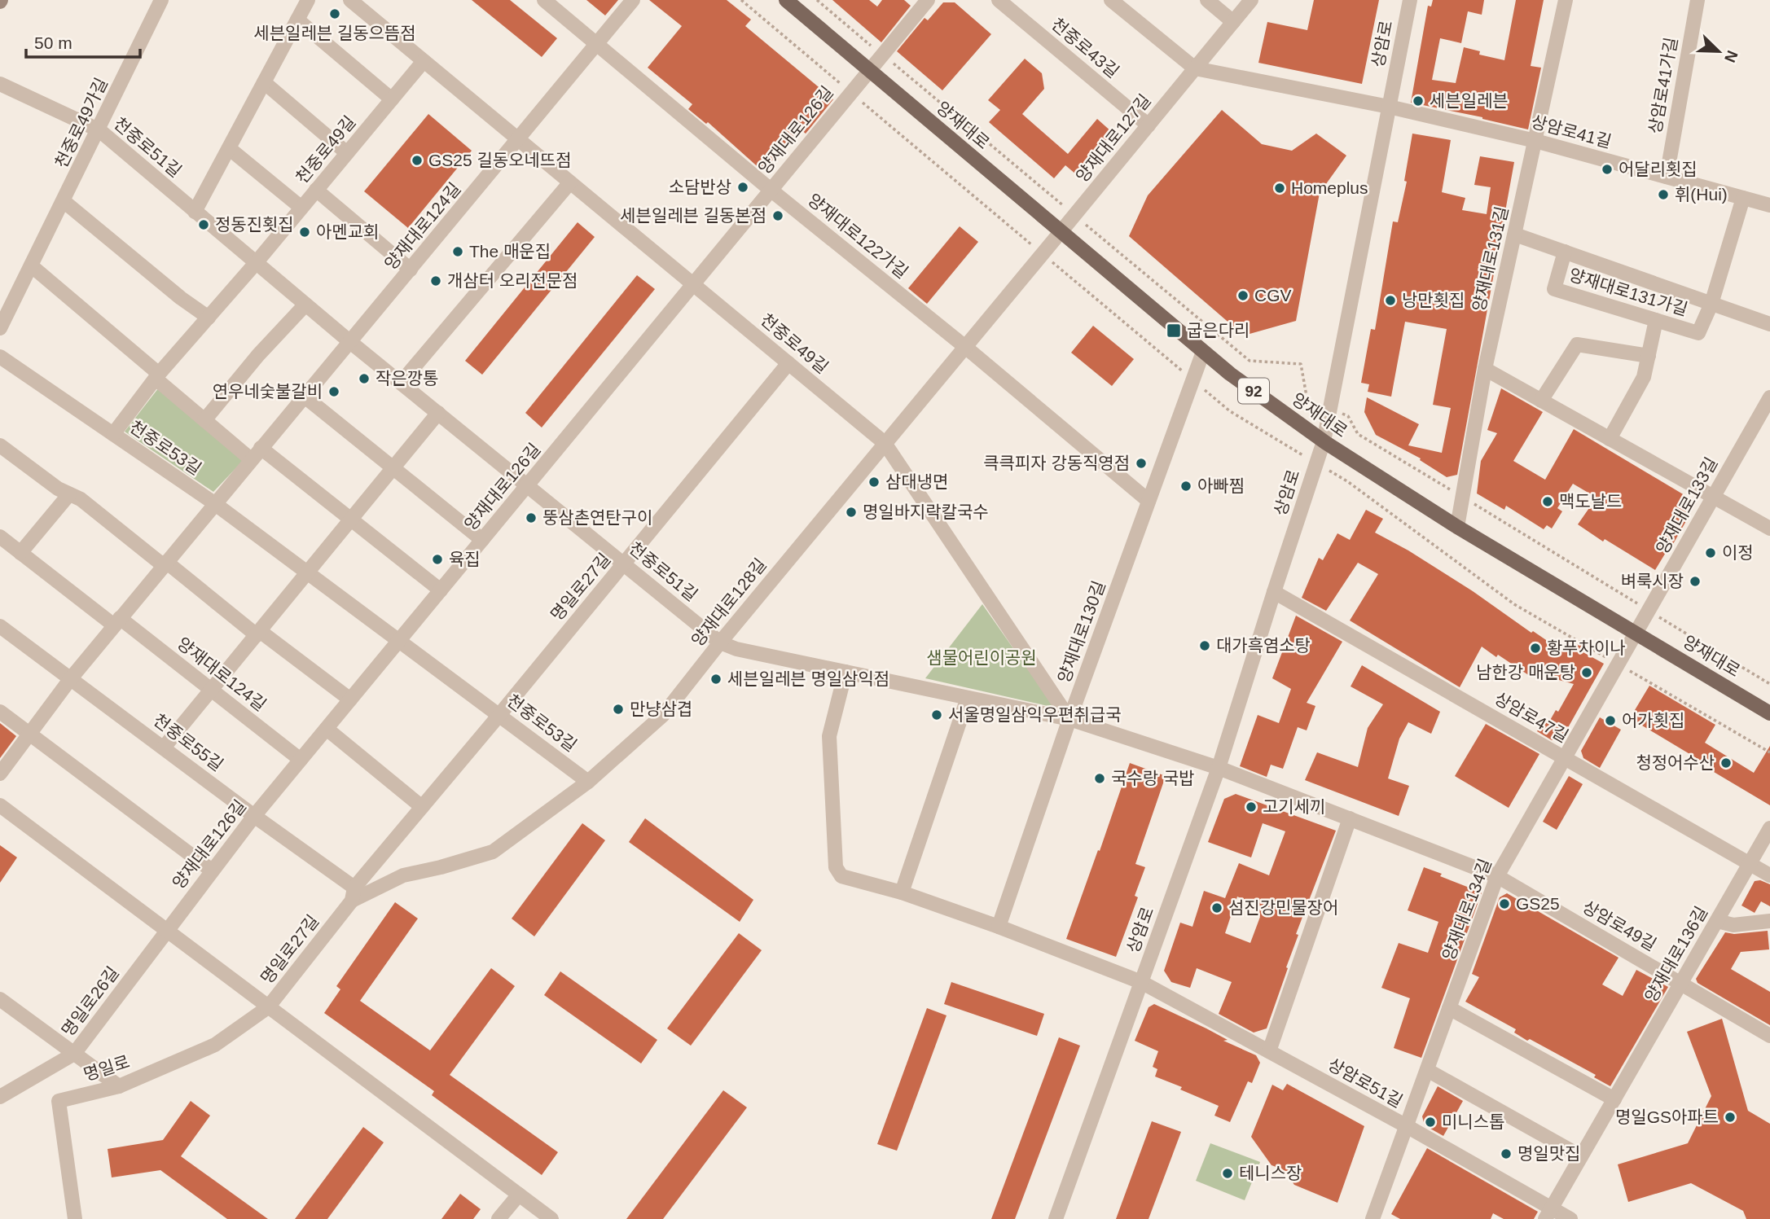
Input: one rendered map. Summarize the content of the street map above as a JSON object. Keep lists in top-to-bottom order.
{
  "streets": {
    "main road": ["양재대로", "92"],
    "street": [
      "상암로",
      "천중로43길",
      "상암로41가길",
      "천중로49가길",
      "양재대로126길",
      "상암로41길",
      "양재대로127길",
      "천중로51길",
      "천중로49길",
      "양재대로124길",
      "양재대로122가길",
      "양재대로131길",
      "양재대로131가길",
      "천중로53길",
      "양재대로133길",
      "명일로27길",
      "양재대로128길",
      "양재대로130길",
      "상암로47길",
      "천중로55길",
      "양재대로134길",
      "상암로49길",
      "양재대로136길",
      "명일로26길",
      "명일로",
      "상암로51길"
    ]
  },
  "crossings": [
    ["상암로", "양재대로"],
    ["상암로", "상암로41길"],
    ["상암로", "천중로51길"],
    ["상암로", "양재대로130길"],
    ["상암로", "상암로47길"],
    ["상암로", "상암로49길"],
    ["상암로", "상암로51길"],
    ["천중로43길", "양재대로127길"],
    ["상암로41가길", "상암로41길"],
    ["천중로49가길", "천중로51길"],
    ["양재대로", "양재대로126길"],
    ["양재대로", "양재대로127길"],
    ["양재대로", "양재대로131길"],
    ["양재대로", "양재대로133길"],
    ["양재대로", "양재대로128길"],
    ["양재대로", "양재대로130길"],
    ["양재대로", "양재대로134길"],
    ["양재대로126길", "천중로51길"],
    ["양재대로126길", "천중로49길"],
    ["양재대로126길", "양재대로124길"],
    ["양재대로126길", "양재대로122가길"],
    ["양재대로126길", "천중로53길"],
    ["양재대로126길", "천중로55길"],
    ["양재대로126길", "명일로26길"],
    ["상암로41길", "양재대로127길"],
    ["상암로41길", "양재대로131길"],
    ["양재대로127길", "양재대로128길"],
    ["천중로51길", "천중로49길"],
    ["천중로51길", "양재대로124길"],
    ["천중로51길", "명일로27길"],
    ["천중로51길", "양재대로128길"],
    ["천중로51길", "양재대로130길"],
    ["천중로51길", "상암로49길"],
    ["천중로49길", "양재대로124길"],
    ["천중로49길", "명일로27길"],
    ["천중로49길", "양재대로128길"],
    ["천중로49길", "양재대로130길"],
    ["양재대로124길", "양재대로122가길"],
    ["양재대로124길", "천중로53길"],
    ["양재대로124길", "천중로55길"],
    ["양재대로122가길", "양재대로128길"],
    ["양재대로122가길", "양재대로130길"],
    ["양재대로131길", "양재대로131가길"],
    ["천중로53길", "명일로27길"],
    ["천중로53길", "양재대로128길"],
    ["양재대로133길", "양재대로134길"],
    ["명일로27길", "양재대로128길"],
    ["명일로27길", "천중로55길"],
    ["명일로27길", "명일로"],
    ["양재대로128길", "천중로55길"],
    ["상암로47길", "양재대로134길"],
    ["상암로47길", "양재대로136길"],
    ["양재대로134길", "상암로49길"],
    ["양재대로134길", "상암로51길"],
    ["상암로49길", "양재대로136길"],
    ["양재대로136길", "상암로51길"]
  ],
  "parks": ["샘물어린이공원"],
  "places": {
    "other": [
      "세븐일레븐 길동으뜸점",
      "세븐일레븐",
      "GS25 길동오네뜨점",
      "어달리횟집",
      "소담반상",
      "Homeplus",
      "휘(Hui)",
      "세븐일레븐 길동본점",
      "정동진횟집",
      "아멘교회",
      "The 매운집",
      "개삼터 오리전문점",
      "CGV",
      "낭만횟집",
      "작은깡통",
      "연우네숯불갈비",
      "큭큭피자 강동직영점",
      "삼대냉면",
      "아빠찜",
      "맥도날드",
      "명일바지락칼국수",
      "뚱삼촌연탄구이",
      "이정",
      "육집",
      "벼룩시장",
      "대가흑염소탕",
      "황푸차이나",
      "남한강 매운탕",
      "세븐일레븐 명일삼익점",
      "만냥삼겹",
      "서울명일삼익우편취급국",
      "어가횟집",
      "청정어수산",
      "국수랑 국밥",
      "고기세끼",
      "GS25",
      "섬진강민물장어",
      "명일GS아파트",
      "미니스톱",
      "명일맛집",
      "테니스장"
    ],
    "transit": ["굽은다리"]
  },
  "scale_bar": "50 m",
  "north": "bottom right"
}
